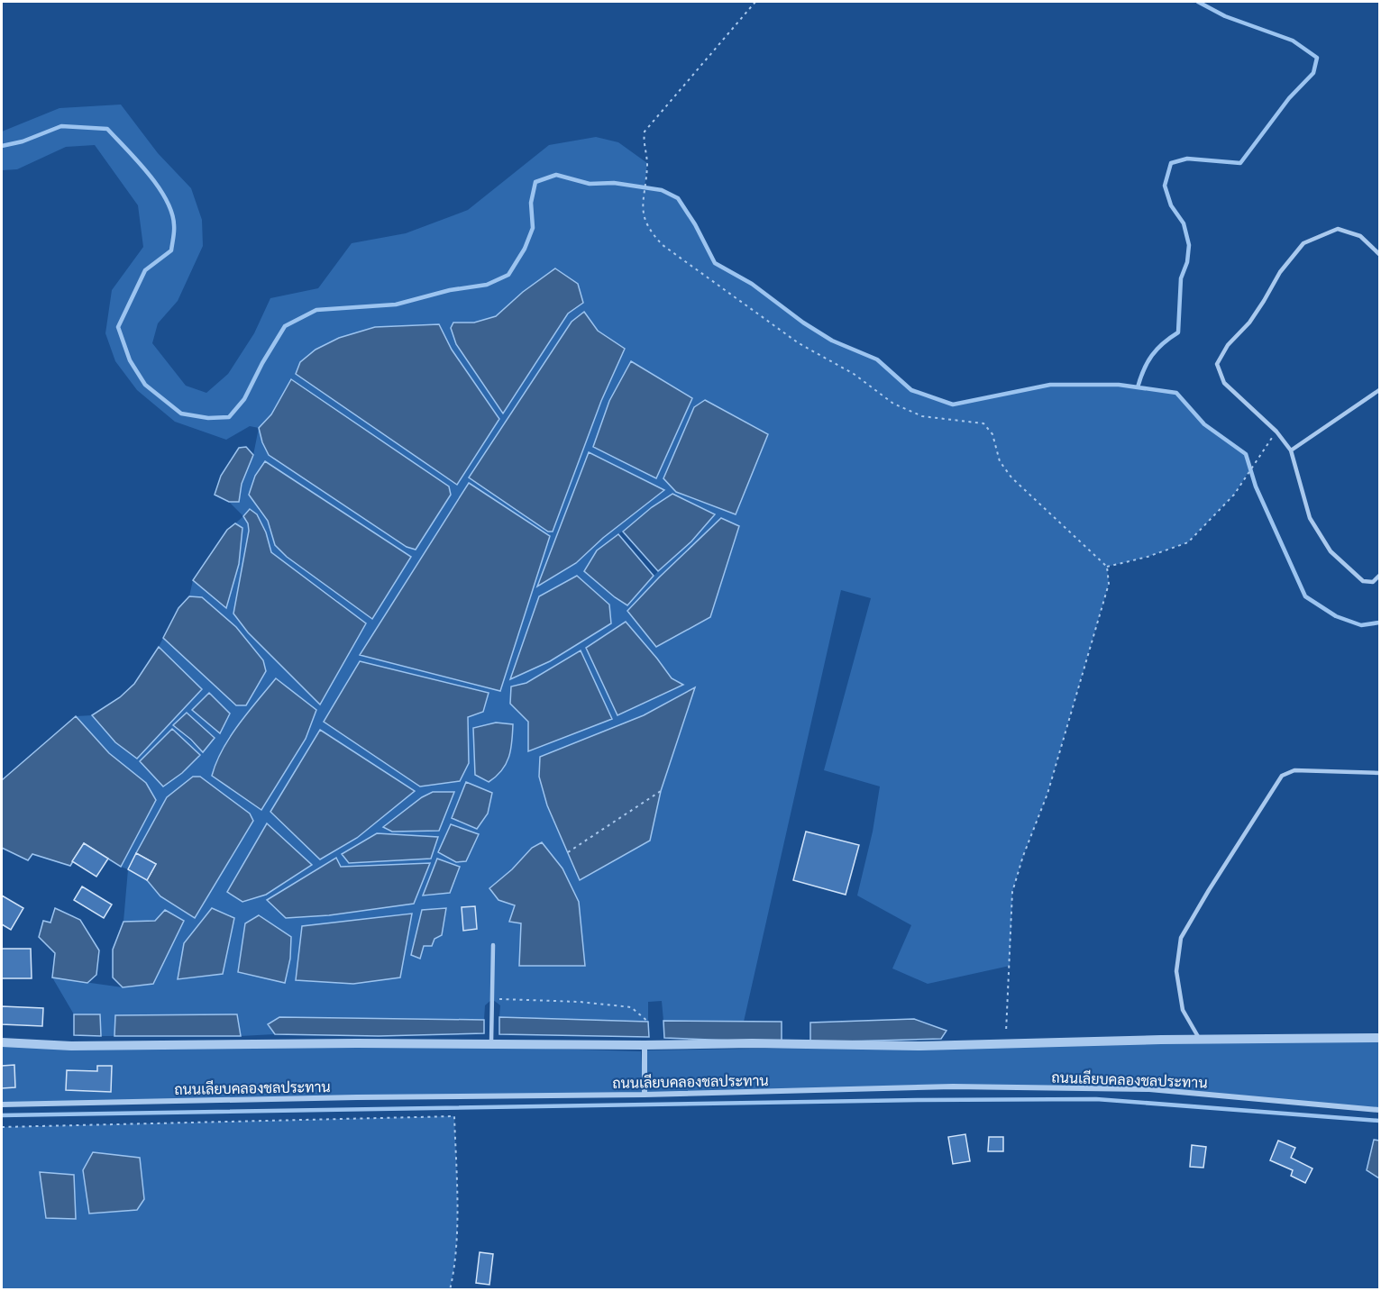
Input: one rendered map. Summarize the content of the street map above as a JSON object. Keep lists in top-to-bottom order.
{
  "streets": {
    "street": ["ถนนเลียบคลองชลประทาน"]
  }
}
